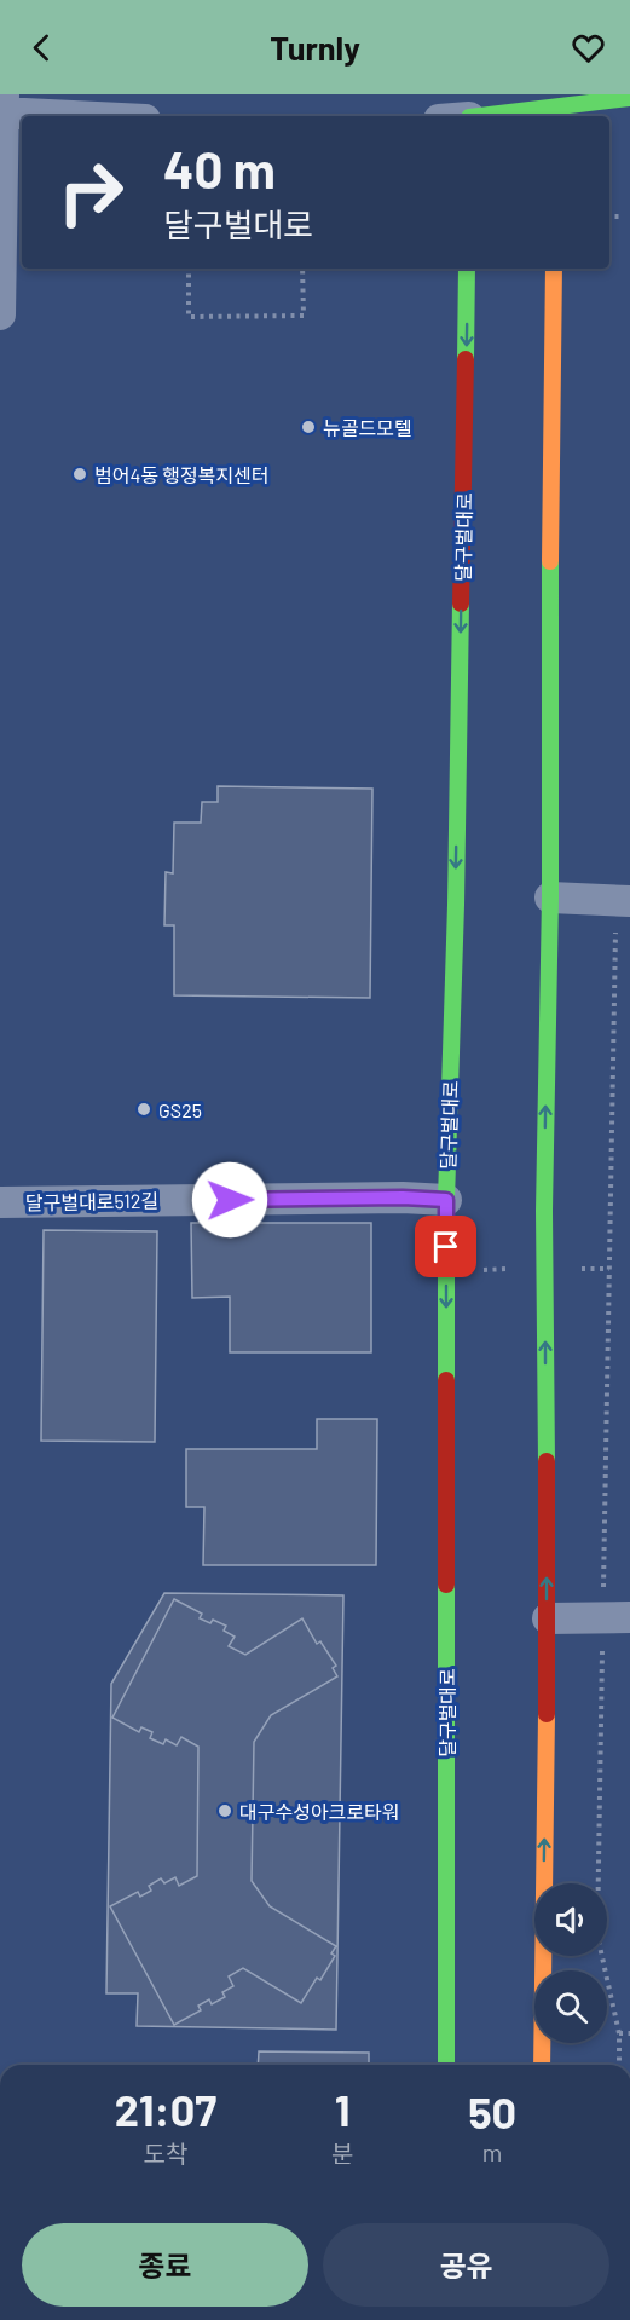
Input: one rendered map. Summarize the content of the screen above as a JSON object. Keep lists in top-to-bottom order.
{
  "streets": {
    "main road": ["달구벌대로"],
    "street": ["달구벌대로512길"]
  },
  "crossings": [
    ["달구벌대로", "달구벌대로512길"]
  ],
  "places": [
    "뉴골드모텔",
    "범어4동 행정복지센터",
    "GS25",
    "대구수성아크로타워"
  ],
  "page": {
    "header": "Turnly",
    "turn": ["40 m", "달구벌대로"],
    "eta": [
      "21:07",
      "도착",
      "1",
      "분",
      "50",
      "m"
    ],
    "buttons": ["종료", "공유"]
  }
}
